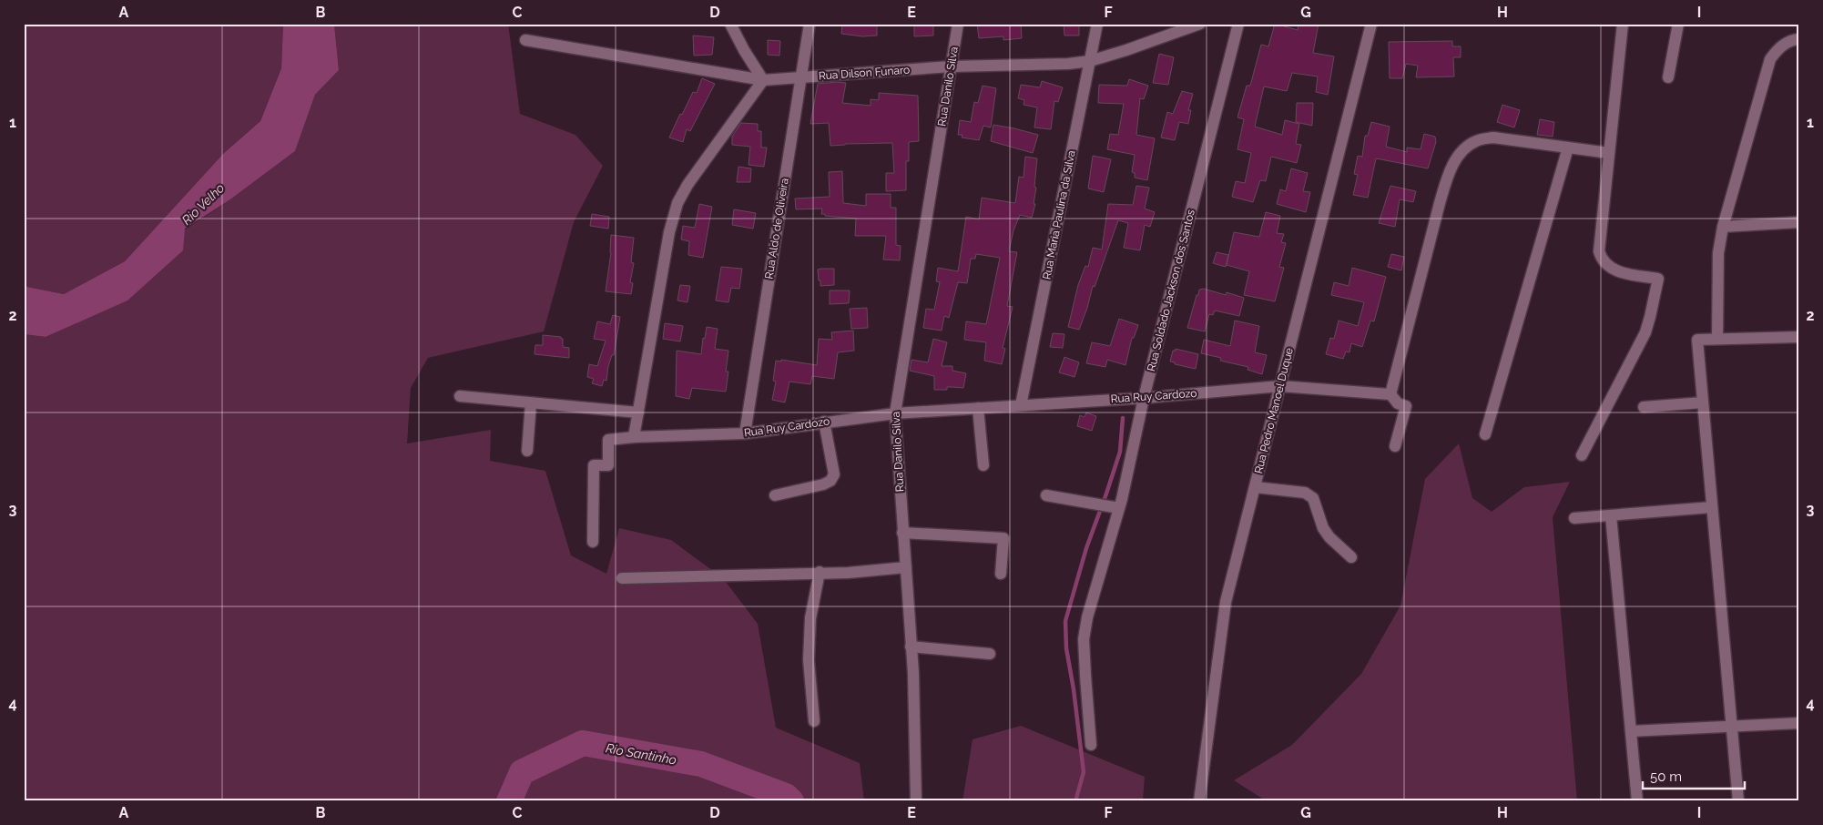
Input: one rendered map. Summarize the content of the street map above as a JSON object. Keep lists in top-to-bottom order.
{
  "streets": {
    "street": [
      "Rua Dilson Funaro",
      "Rua Danilo Silva",
      "Rua Maria Paulina da Silva",
      "Rua Aldo de Oliveira",
      "Rua Soldado Jackson dos Santos",
      "Rua Ruy Cardozo",
      "Rua Pedro Manoel Duque"
    ]
  },
  "crossings": [
    ["Rua Dilson Funaro", "Rua Danilo Silva"],
    ["Rua Dilson Funaro", "Rua Maria Paulina da Silva"],
    ["Rua Dilson Funaro", "Rua Aldo de Oliveira"],
    ["Rua Danilo Silva", "Rua Ruy Cardozo"],
    ["Rua Maria Paulina da Silva", "Rua Ruy Cardozo"],
    ["Rua Aldo de Oliveira", "Rua Ruy Cardozo"],
    ["Rua Soldado Jackson dos Santos", "Rua Ruy Cardozo"],
    ["Rua Ruy Cardozo", "Rua Pedro Manoel Duque"]
  ],
  "water": ["Rio Velho", "Rio Santinho"],
  "scale_bar": "50 m",
  "grid": {
    "columns": [
      "A",
      "B",
      "C",
      "D",
      "E",
      "F",
      "G",
      "H",
      "I"
    ],
    "rows": [
      "1",
      "2",
      "3",
      "4"
    ]
  }
}
